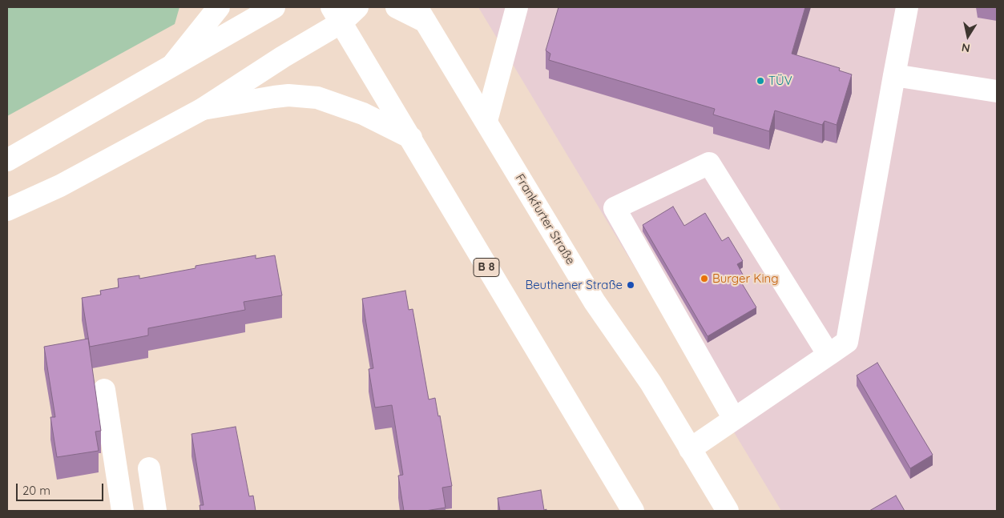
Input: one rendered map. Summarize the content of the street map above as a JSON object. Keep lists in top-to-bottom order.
{
  "streets": {
    "main road": ["Frankfurter Straße", "B 8"]
  },
  "places": ["TÜV", "Burger King", "Beuthener Straße"],
  "scale_bar": "20 m",
  "north": "bottom"
}
